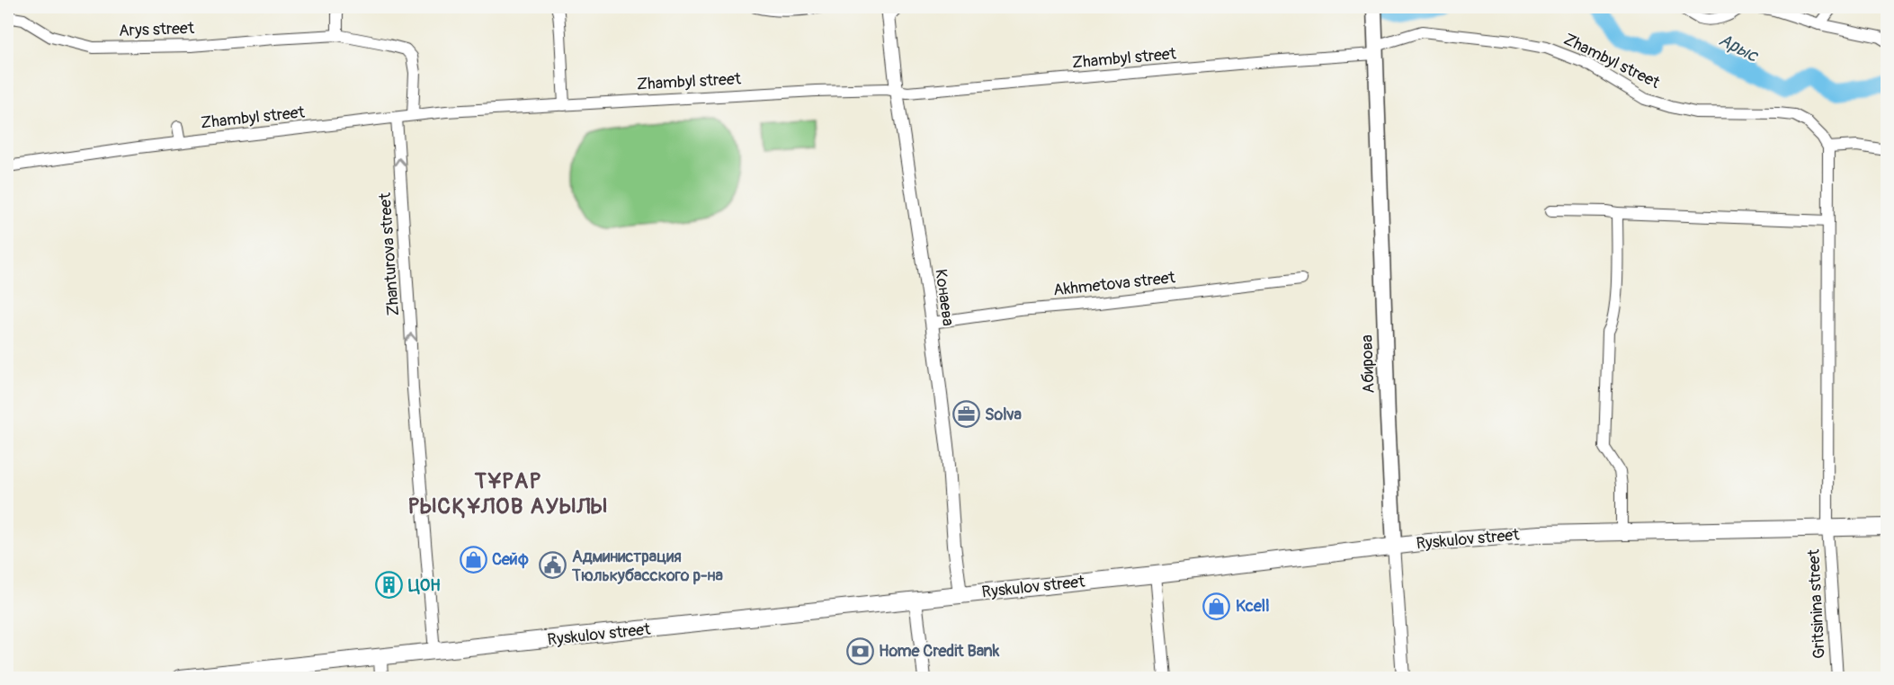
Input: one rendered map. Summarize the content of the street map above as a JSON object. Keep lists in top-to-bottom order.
{
  "streets": {
    "main road": ["Абирова", "Ryskulov street"],
    "street": [
      "Arys street",
      "Zhambyl street",
      "Zhanturova street",
      "Akhmetova street",
      "Конаева",
      "Gritsinina street"
    ]
  },
  "crossings": [
    ["Arys street", "Zhambyl street"],
    ["Zhambyl street", "Zhanturova street"],
    ["Zhambyl street", "Конаева"],
    ["Zhambyl street", "Абирова"],
    ["Zhambyl street", "Gritsinina street"],
    ["Zhanturova street", "Ryskulov street"],
    ["Akhmetova street", "Конаева"],
    ["Конаева", "Ryskulov street"],
    ["Абирова", "Ryskulov street"],
    ["Ryskulov street", "Gritsinina street"]
  ],
  "one_way": ["Zhanturova street"],
  "districts": ["ТҰРАР РЫСҚҰЛОВ АУЫЛЫ"],
  "water": ["Арыс"],
  "places": {
    "office": ["Solva"],
    "shop": ["Сейф", "Kcell"],
    "public building": ["Администрация Тюлькубасского р-на"],
    "building": ["ЦОН"],
    "bank": ["Home Credit Bank"]
  }
}
